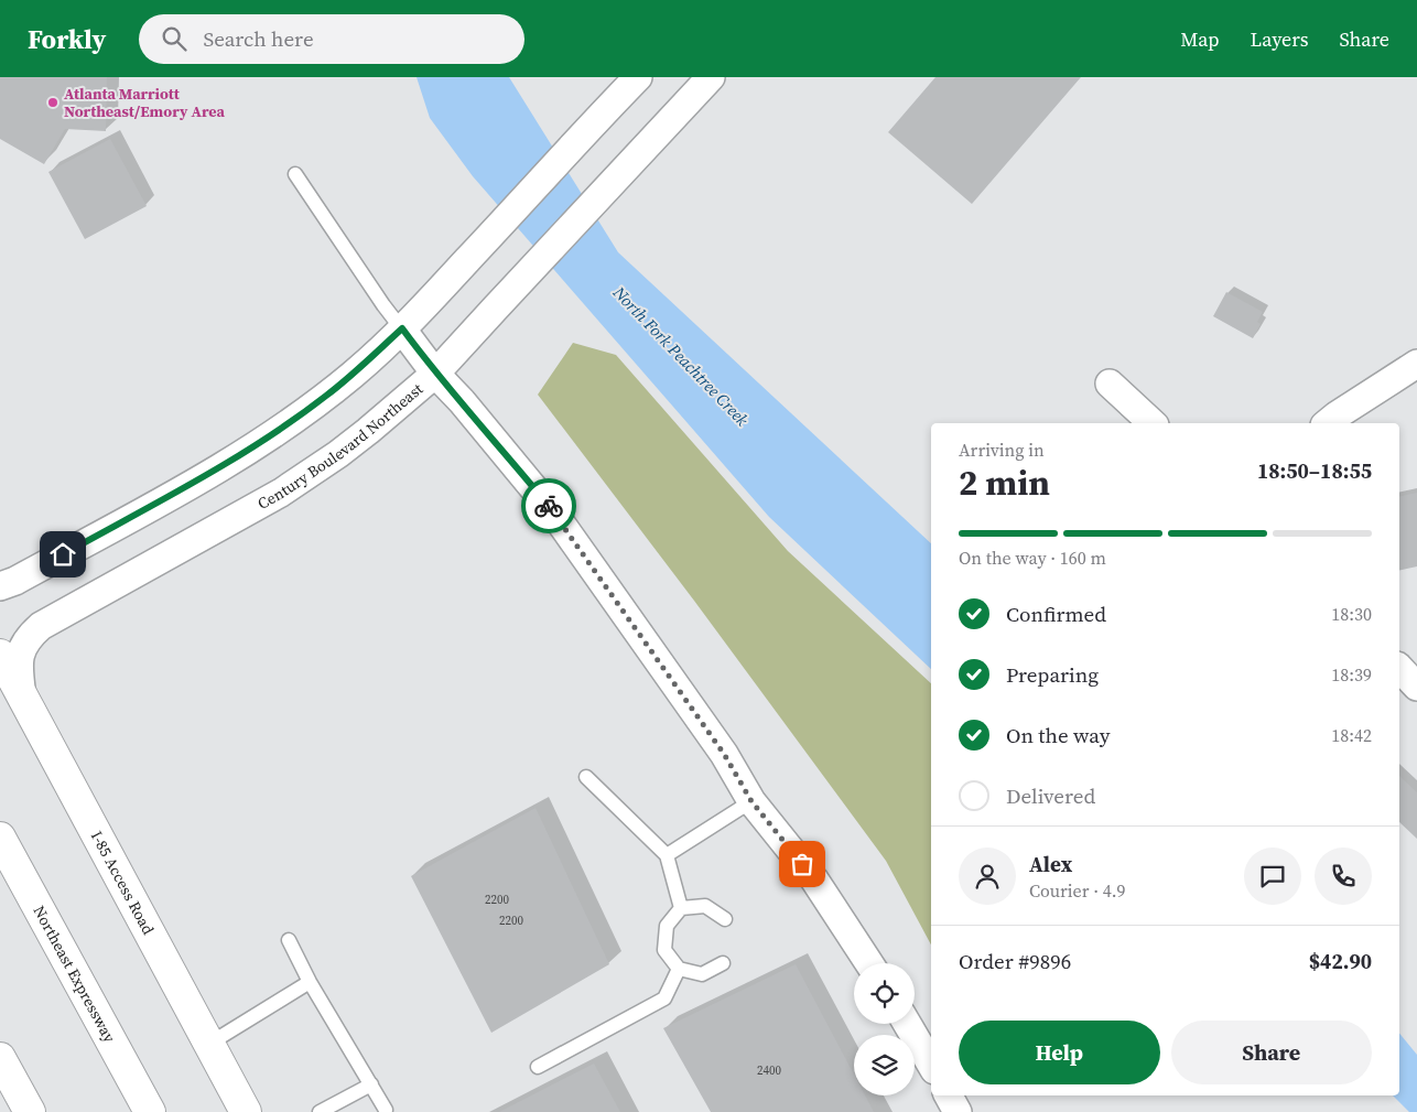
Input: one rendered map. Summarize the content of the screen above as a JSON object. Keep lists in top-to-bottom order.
{
  "streets": {
    "main road": ["I-85 Access Road", "Northeast Expressway"],
    "street": ["Century Boulevard Northeast"]
  },
  "crossings": [
    ["Century Boulevard Northeast", "I-85 Access Road"]
  ],
  "water": ["North Fork Peachtree Creek"],
  "places": ["Atlanta Marriott Northeast/Emory Area"],
  "house_numbers": ["2200", "2200", "2400"],
  "page": {
    "header": "Forkly",
    "search": "Search here",
    "nav": ["Map", "Layers", "Share"],
    "heading": ["2 min", "Arriving in", "18:50–18:55"],
    "panel": [
      "Alex",
      "Courier · 4.9",
      "Order #9896",
      "$42.90"
    ],
    "bar": "On the way · 160 m",
    "list": [
      ["Confirmed", "18:30"],
      ["Preparing", "18:39"],
      ["On the way", "18:42"],
      "Delivered"
    ],
    "buttons": ["Help", "Share"]
  }
}
